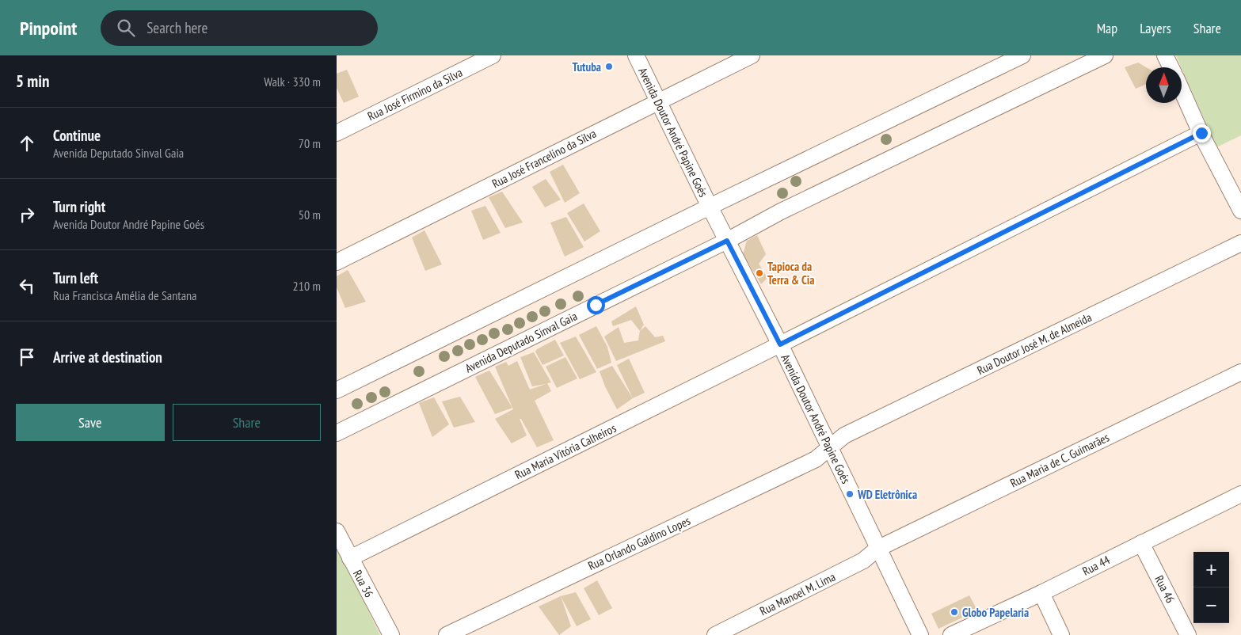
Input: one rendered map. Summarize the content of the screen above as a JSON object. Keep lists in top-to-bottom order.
{
  "streets": {
    "street": [
      "Rua José Firmino da Silva",
      "Avenida Doutor André Papine Goés",
      "Rua José Francelino da Silva",
      "Avenida Deputado Sinval Gaia",
      "Rua Doutor José M. de Almeida",
      "Rua Maria Vitória Calheiros",
      "Rua Maria de C. Guimarães",
      "Rua Orlando Galdino Lopes",
      "Rua 44",
      "Rua 36",
      "Rua 46",
      "Rua Manoel M. Lima"
    ]
  },
  "crossings": [
    ["Avenida Doutor André Papine Goés", "Rua José Francelino da Silva"],
    ["Avenida Doutor André Papine Goés", "Avenida Deputado Sinval Gaia"],
    ["Avenida Doutor André Papine Goés", "Rua Doutor José M. de Almeida"],
    ["Avenida Doutor André Papine Goés", "Rua Maria Vitória Calheiros"],
    ["Avenida Doutor André Papine Goés", "Rua Maria de C. Guimarães"],
    ["Avenida Doutor André Papine Goés", "Rua Orlando Galdino Lopes"],
    ["Avenida Doutor André Papine Goés", "Rua Manoel M. Lima"],
    ["Rua Doutor José M. de Almeida", "Rua Orlando Galdino Lopes"],
    ["Rua Maria Vitória Calheiros", "Rua 36"],
    ["Rua Maria de C. Guimarães", "Rua Manoel M. Lima"],
    ["Rua 44", "Rua 46"]
  ],
  "places": [
    "Tutuba",
    "Tapioca da Terra & Cia",
    "WD Eletrônica",
    "Globo Papelaria"
  ],
  "north": "top",
  "page": {
    "header": "Pinpoint",
    "search": "Search here",
    "nav": ["Map", "Layers", "Share"],
    "heading": ["5 min", "Walk · 330 m"],
    "list": [
      ["Continue", "Avenida Deputado Sinval Gaia", "70 m"],
      ["Turn right", "Avenida Doutor André Papine Goés", "50 m"],
      ["Turn left", "Rua Francisca Amélia de Santana", "210 m"],
      "Arrive at destination"
    ],
    "buttons": ["Save", "Share"],
    "map_buttons": ["+", "−"]
  }
}
